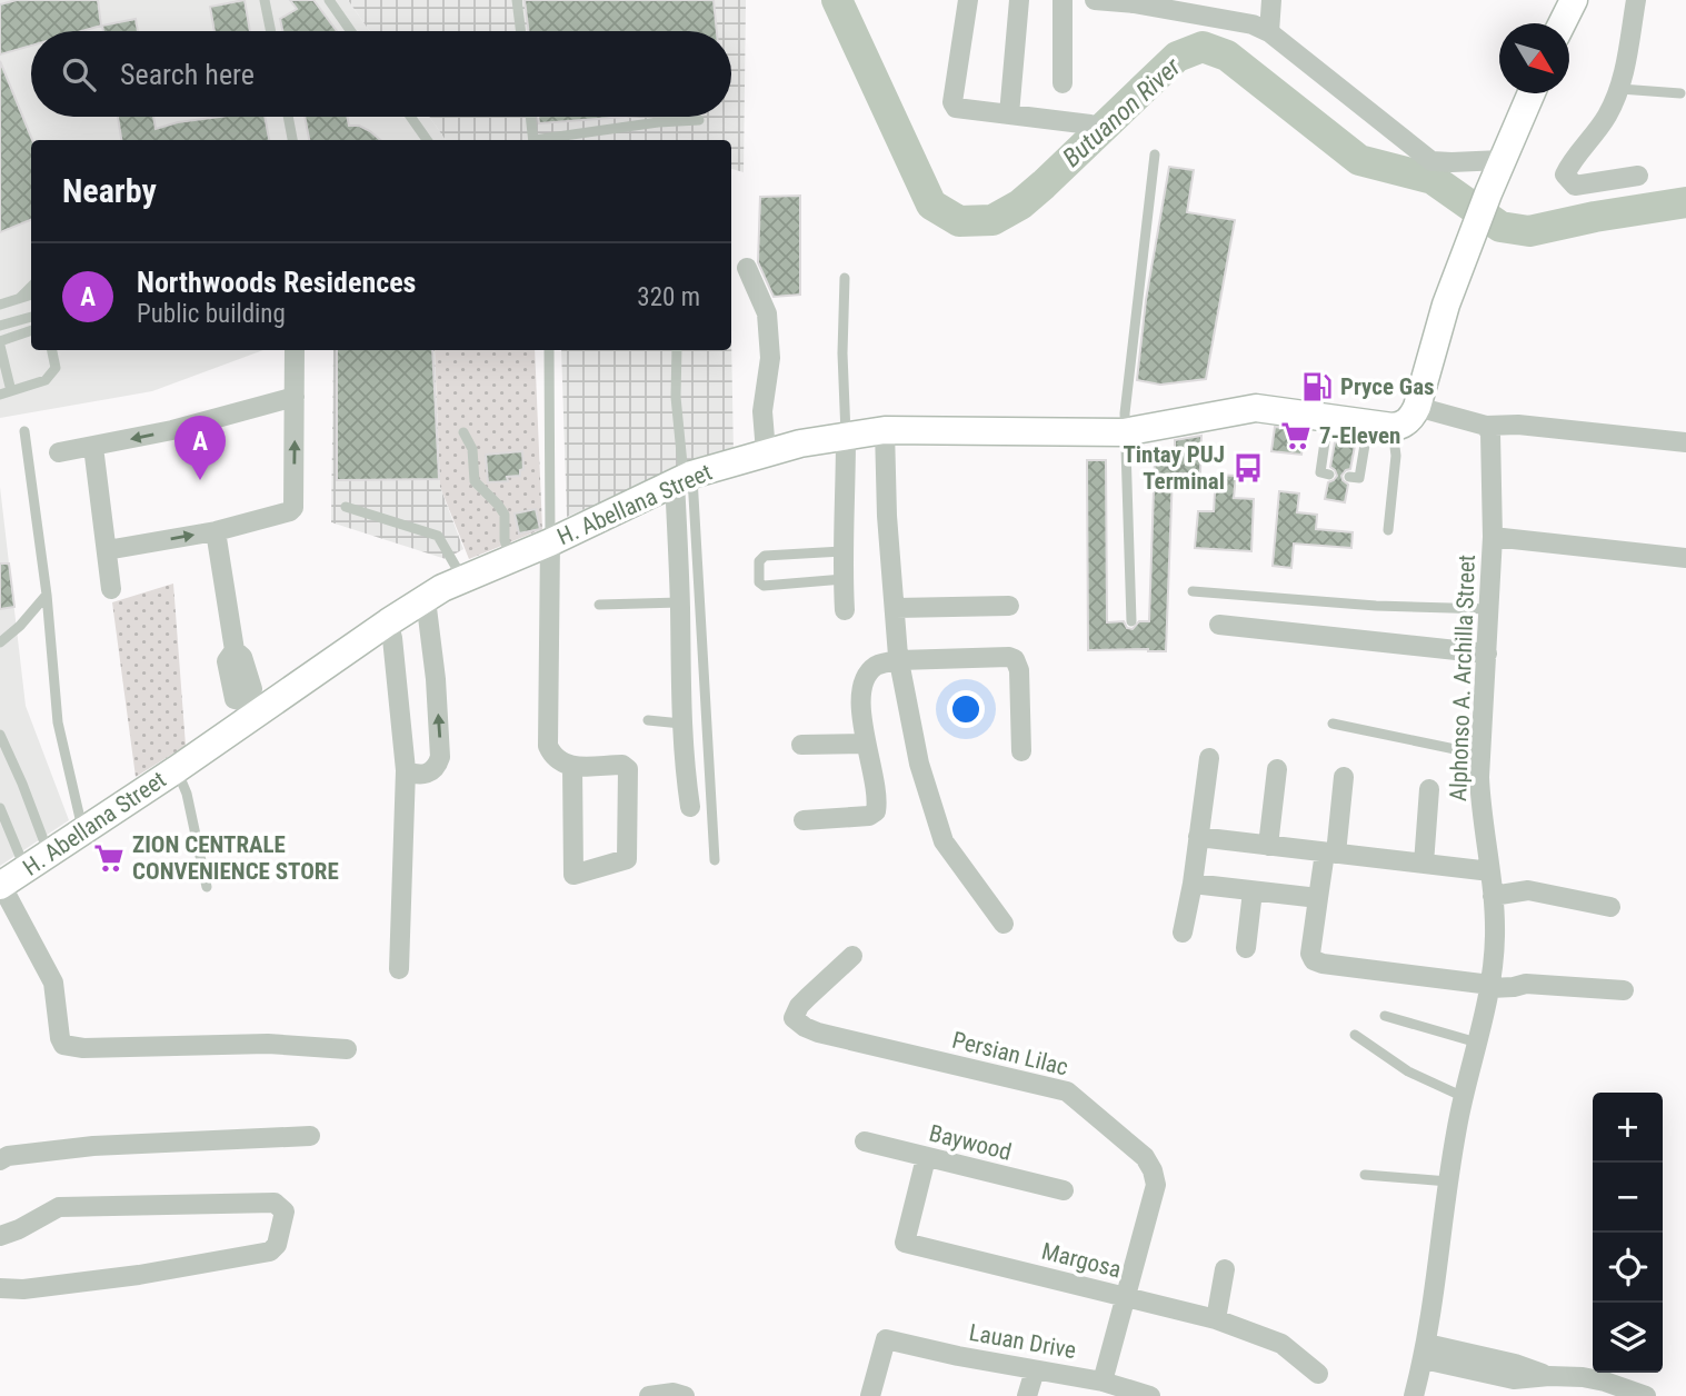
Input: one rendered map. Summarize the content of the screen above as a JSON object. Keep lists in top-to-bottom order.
{
  "streets": {
    "main road": ["H. Abellana Street"],
    "street": [
      "Alphonso A. Archilla Street",
      "Persian Lilac",
      "Baywood",
      "Margosa",
      "Lauan Drive"
    ]
  },
  "crossings": [
    ["Persian Lilac", "Margosa"],
    ["Persian Lilac", "Lauan Drive"],
    ["Baywood", "Margosa"]
  ],
  "water": ["Butuanon River"],
  "places": {
    "fuel station": ["Pryce Gas"],
    "supermarket": ["7-Eleven", "ZION CENTRALE CONVENIENCE STORE"],
    "bus stop": ["Tintay PUJ Terminal"]
  },
  "north": "bottom right",
  "page": {
    "search": "Search here",
    "heading": "Nearby",
    "list": [
      {
        "mark": "A",
        "name": "Northwoods Residences",
        "note": "Public building",
        "value": "320 m"
      }
    ],
    "pins": "A",
    "map_buttons": ["+", "−"]
  }
}
